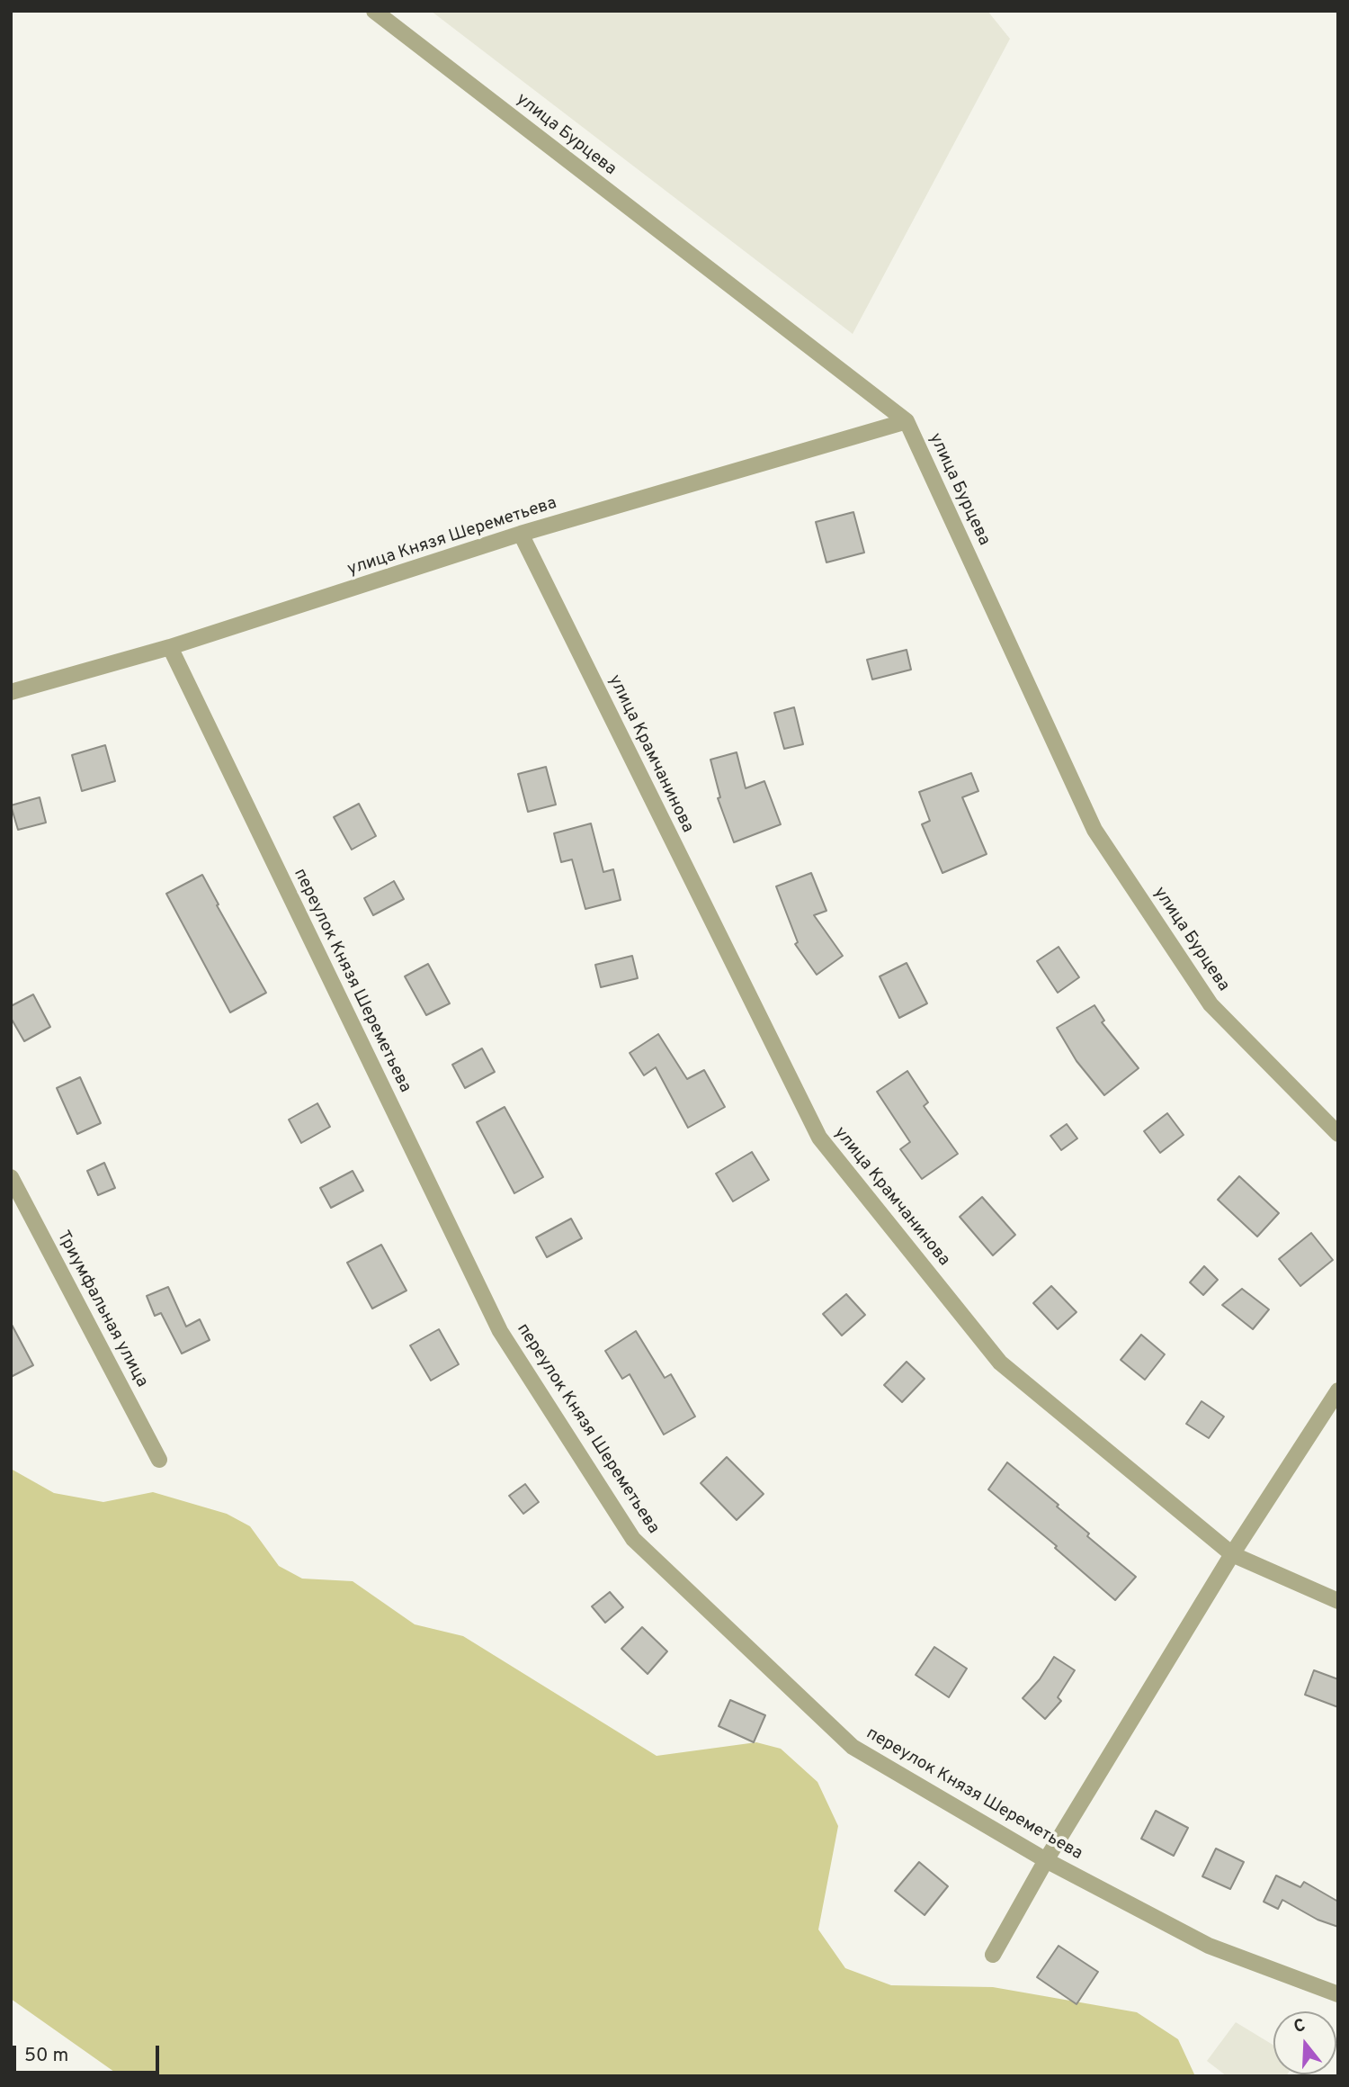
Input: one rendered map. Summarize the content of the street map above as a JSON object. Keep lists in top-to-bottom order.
{
  "streets": {
    "street": [
      "улица Бурцева",
      "улица Князя Шереметьева",
      "улица Крамчанинова",
      "переулок Князя Шереметьева",
      "Триумфальная улица"
    ]
  },
  "crossings": [
    ["улица Бурцева", "улица Князя Шереметьева"],
    ["улица Князя Шереметьева", "улица Крамчанинова"],
    ["улица Князя Шереметьева", "переулок Князя Шереметьева"]
  ],
  "scale_bar": "50 m",
  "north": "top"
}
